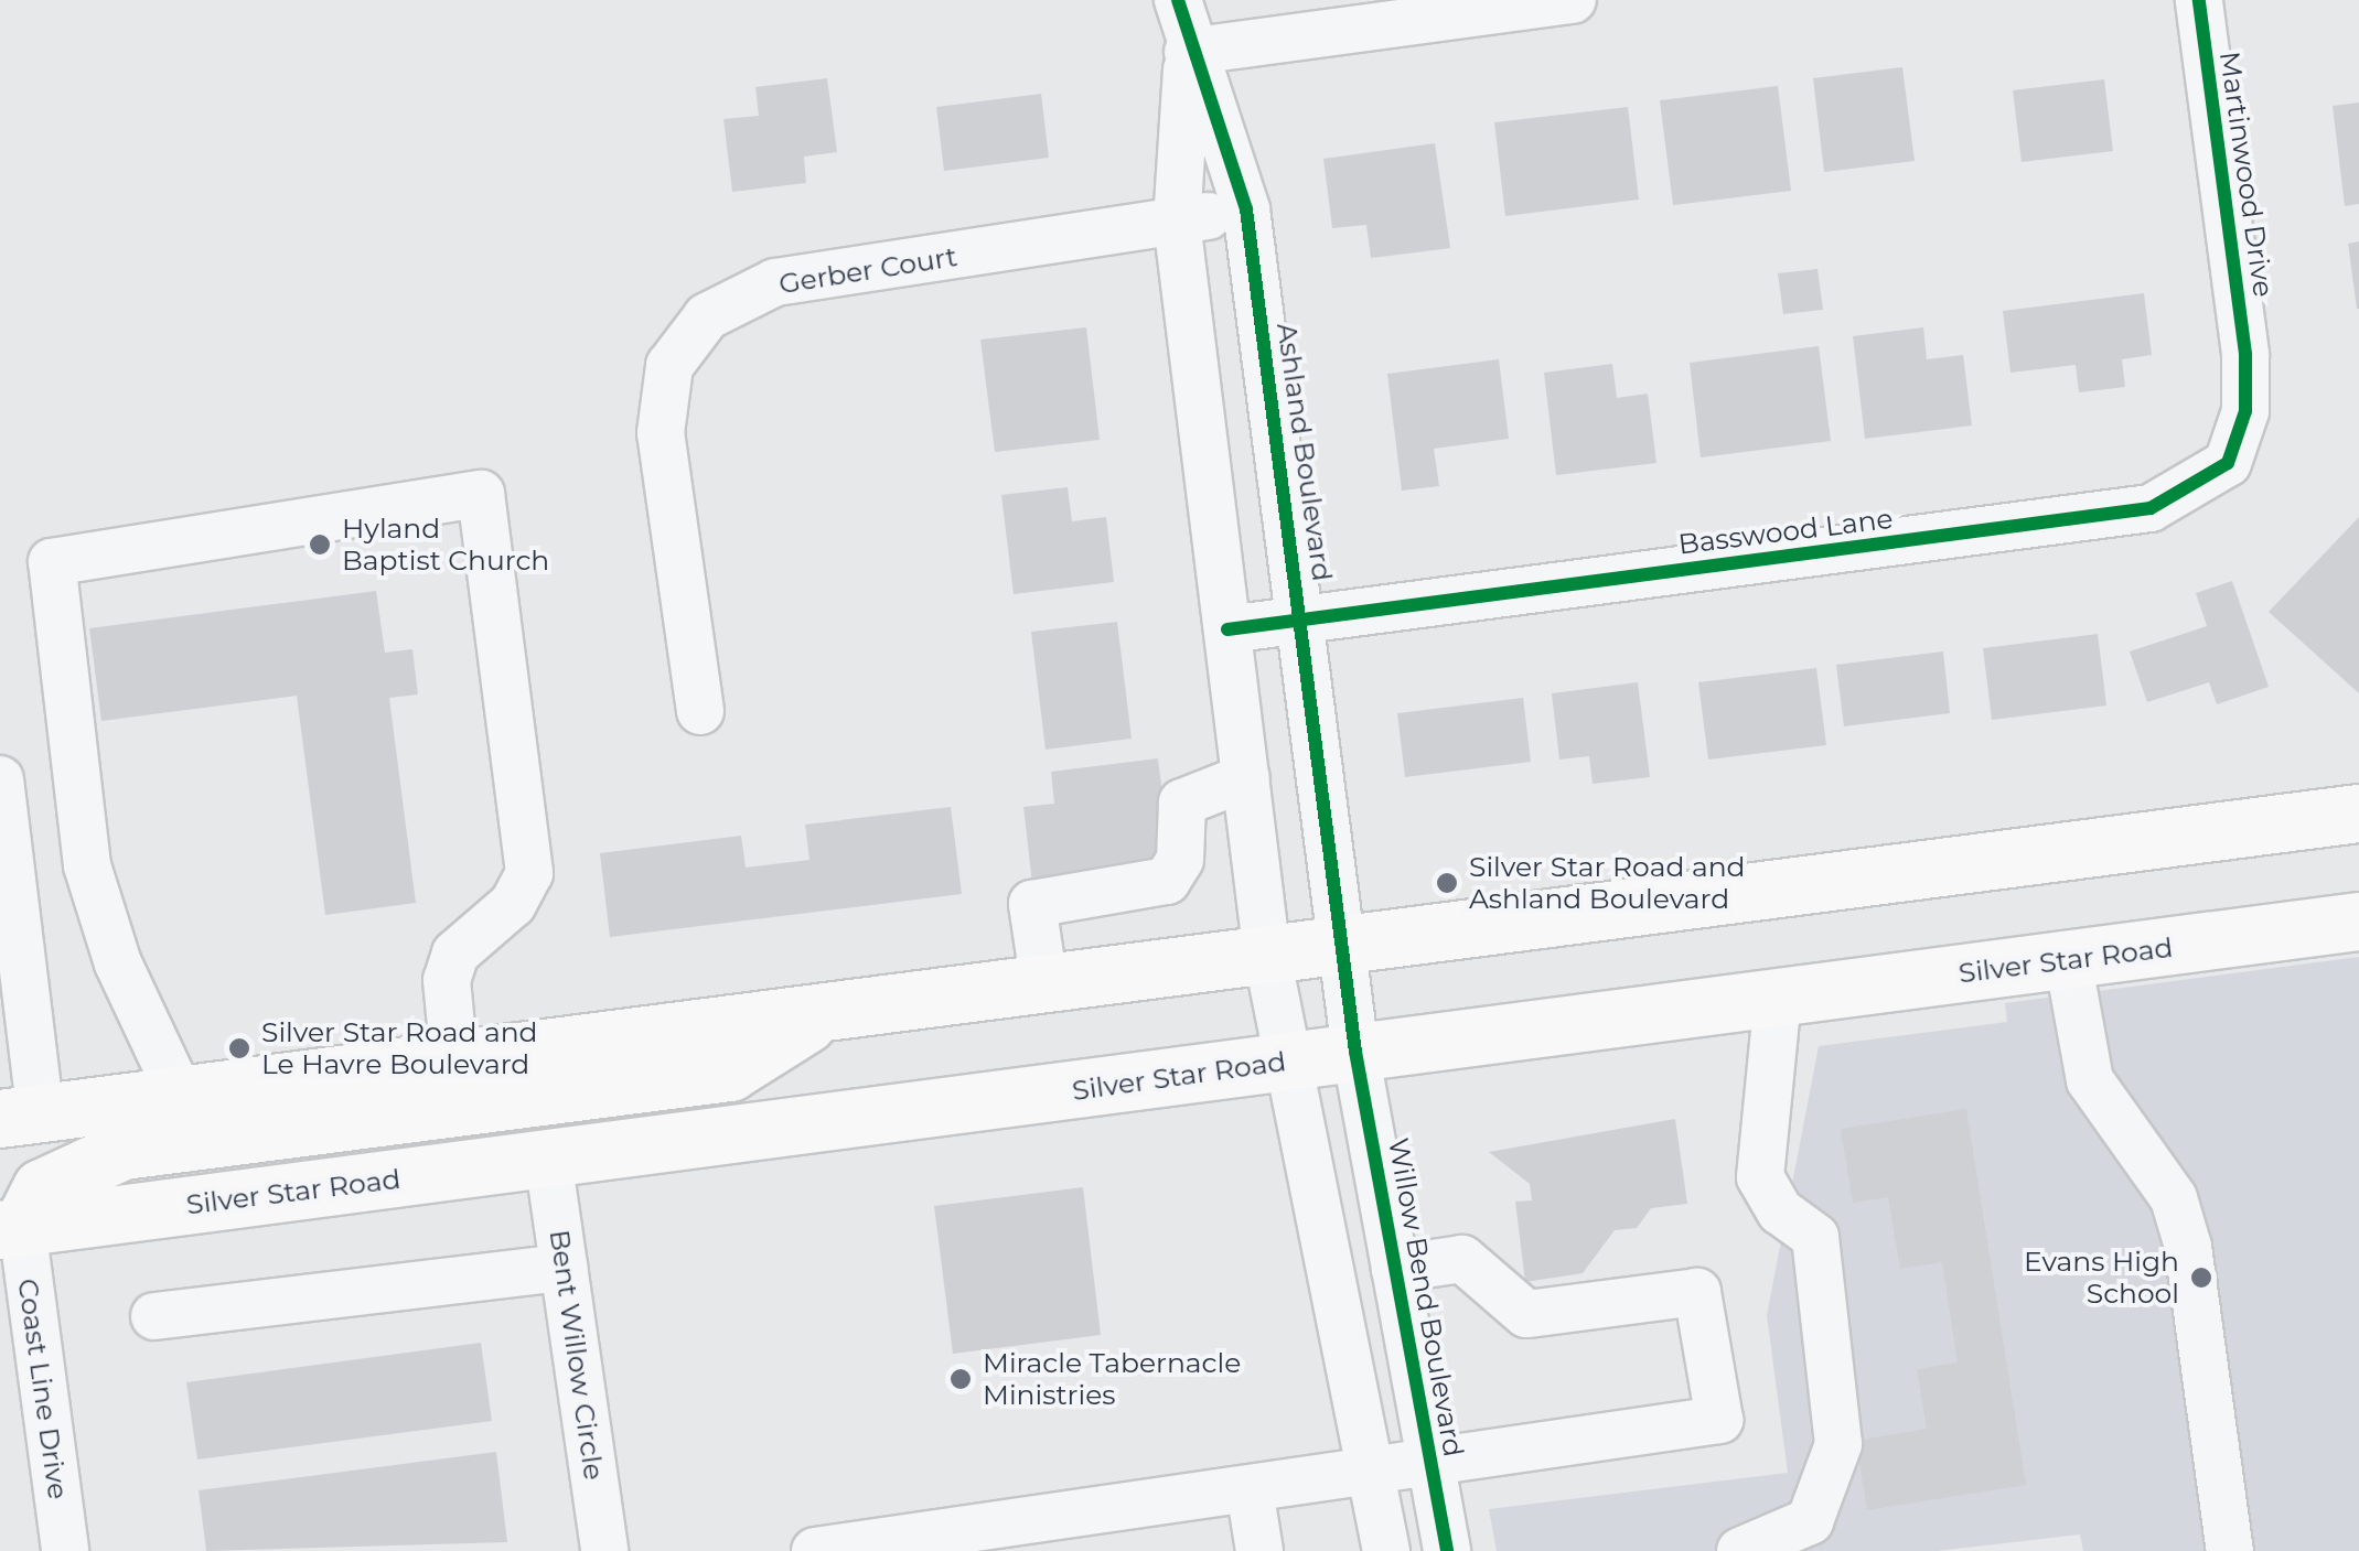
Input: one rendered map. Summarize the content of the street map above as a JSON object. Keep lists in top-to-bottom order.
{
  "streets": {
    "main road": ["Silver Star Road"],
    "street": [
      "Martinwood Drive",
      "Gerber Court",
      "Ashland Boulevard",
      "Basswood Lane",
      "Willow Bend Boulevard",
      "Bent Willow Circle",
      "Coast Line Drive"
    ]
  },
  "crossings": [
    ["Martinwood Drive", "Basswood Lane"],
    ["Gerber Court", "Ashland Boulevard"],
    ["Ashland Boulevard", "Basswood Lane"],
    ["Ashland Boulevard", "Silver Star Road"],
    ["Ashland Boulevard", "Willow Bend Boulevard"],
    ["Silver Star Road", "Willow Bend Boulevard"],
    ["Silver Star Road", "Bent Willow Circle"],
    ["Silver Star Road", "Coast Line Drive"]
  ],
  "places": [
    "Hyland Baptist Church",
    "Silver Star Road and Ashland Boulevard",
    "Silver Star Road and Le Havre Boulevard",
    "Evans High School",
    "Miracle Tabernacle Ministries"
  ]
}
